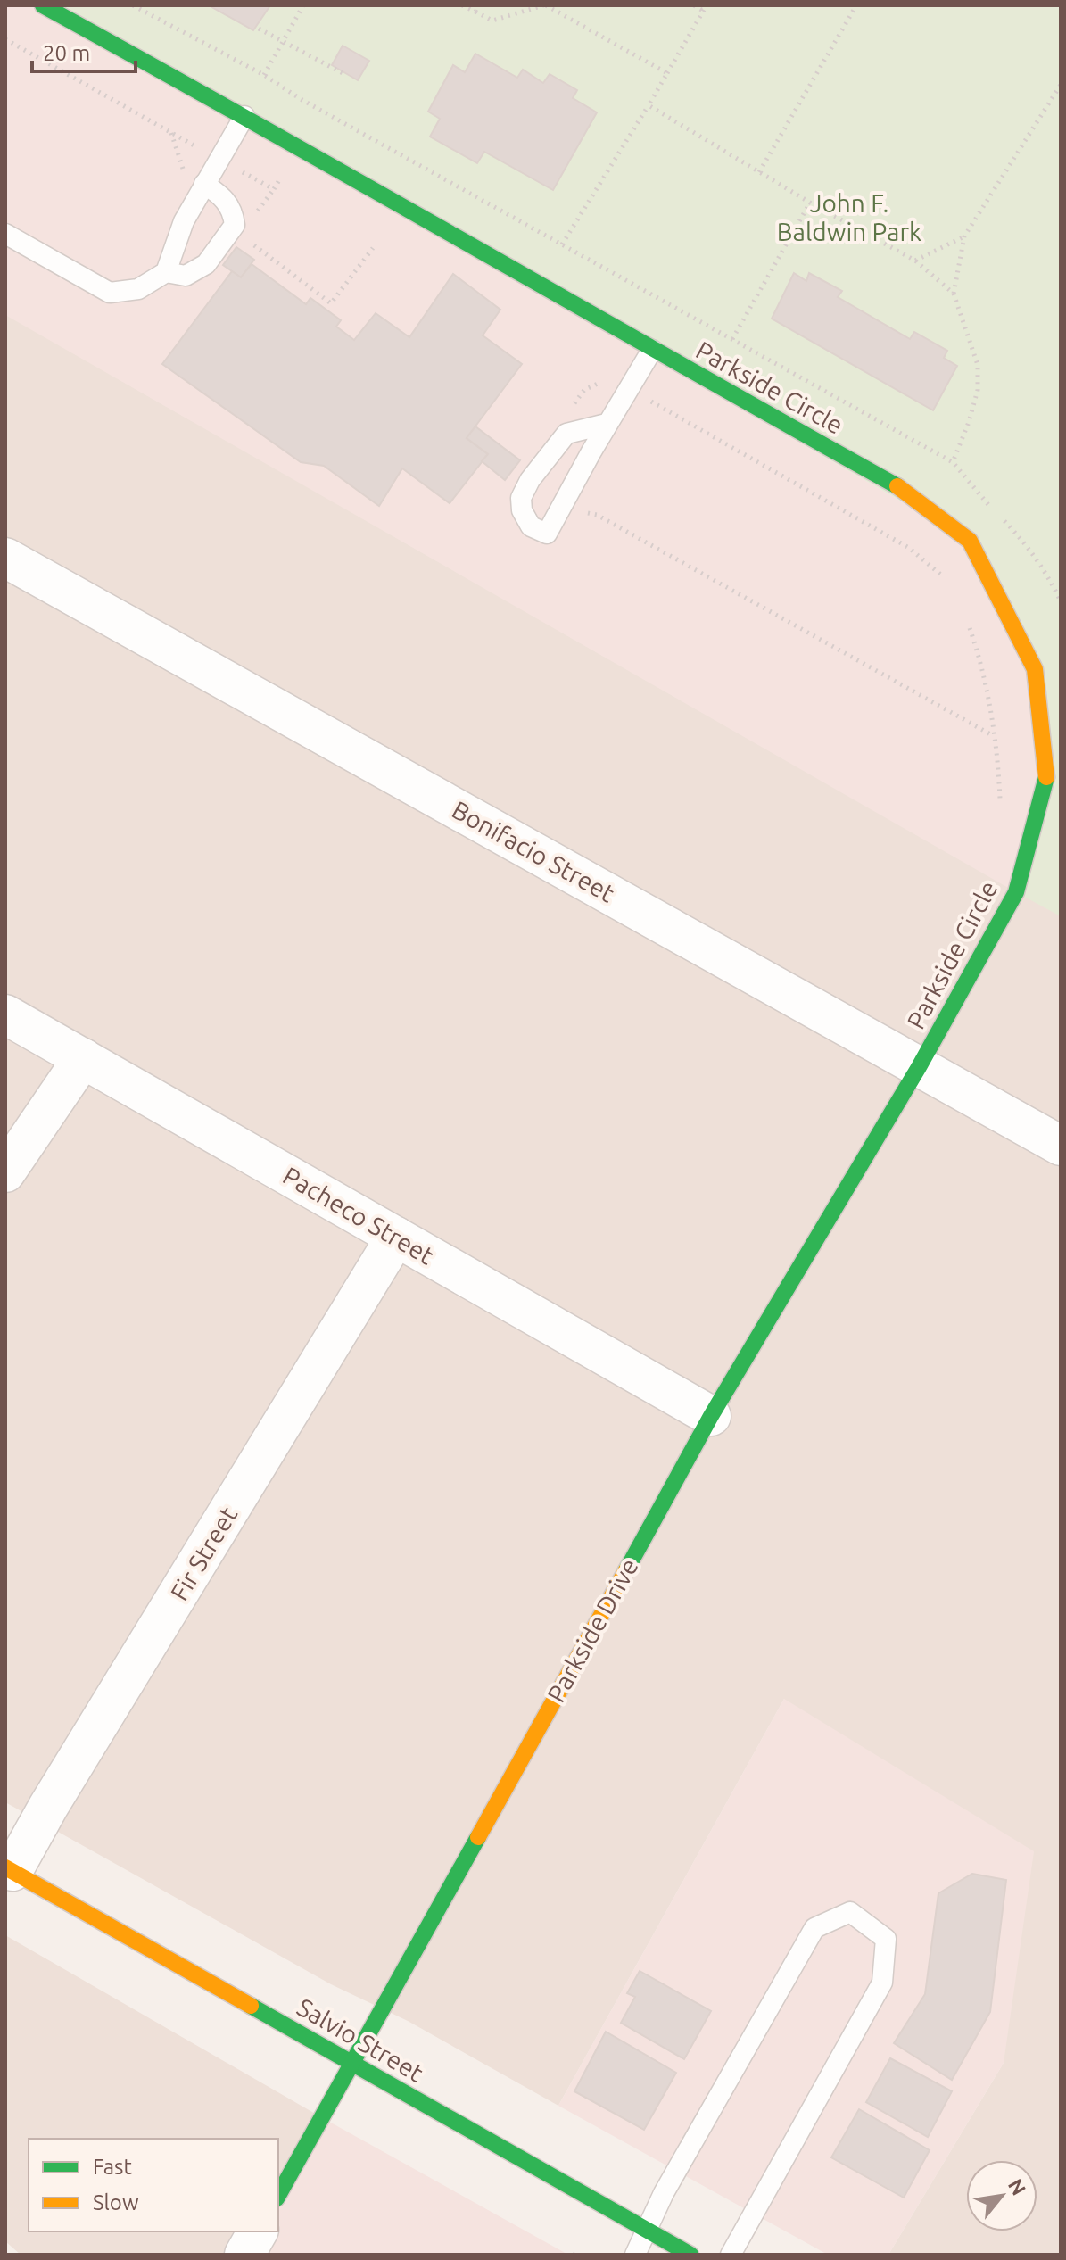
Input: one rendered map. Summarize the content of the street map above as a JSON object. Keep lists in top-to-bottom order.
{
  "streets": {
    "street": [
      "Parkside Circle",
      "Bonifacio Street",
      "Pacheco Street",
      "Fir Street",
      "Parkside Drive",
      "Salvio Street"
    ]
  },
  "crossings": [
    ["Parkside Circle", "Bonifacio Street"],
    ["Parkside Circle", "Parkside Drive"],
    ["Bonifacio Street", "Parkside Drive"],
    ["Pacheco Street", "Fir Street"],
    ["Pacheco Street", "Parkside Drive"],
    ["Fir Street", "Salvio Street"],
    ["Parkside Drive", "Salvio Street"]
  ],
  "parks": ["John F. Baldwin Park"],
  "legend": ["Fast", "Slow"],
  "scale_bar": "20 m",
  "north": "top right"
}
